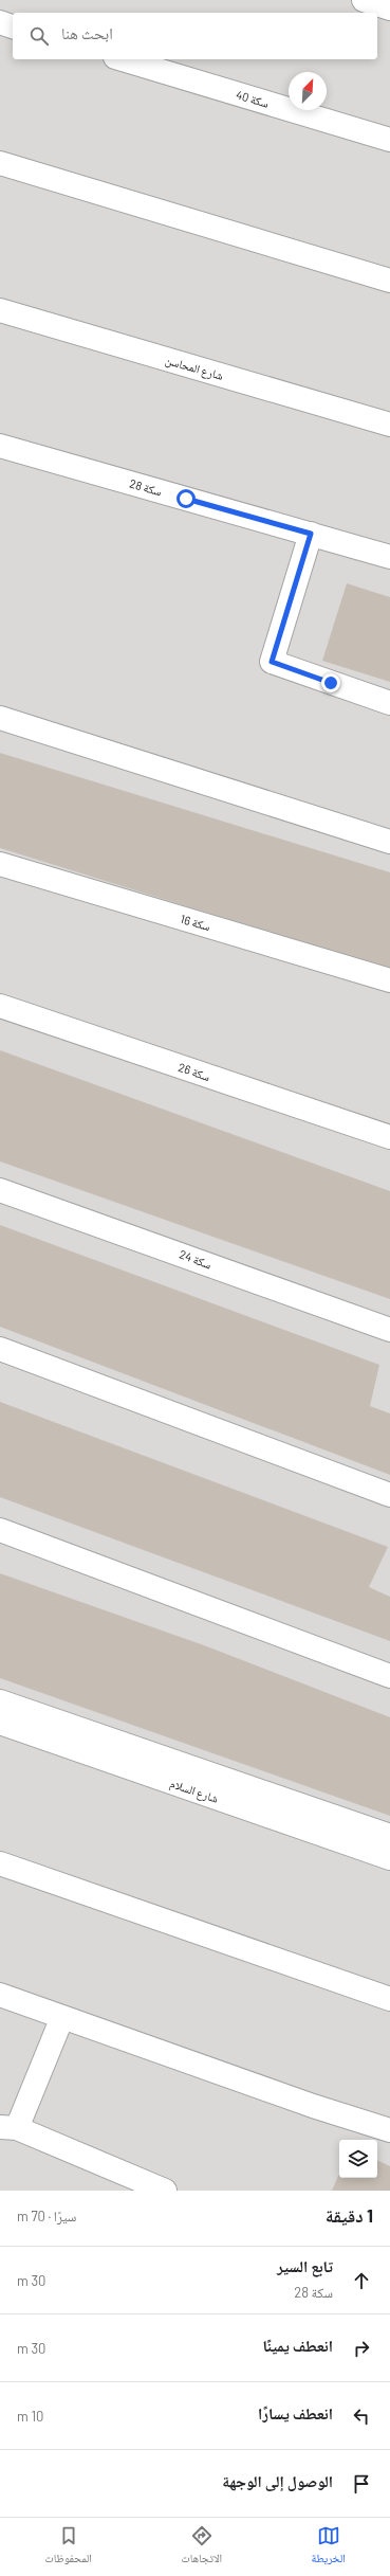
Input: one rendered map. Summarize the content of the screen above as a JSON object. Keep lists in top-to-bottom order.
{
  "streets": {
    "street": [
      "سكة 40",
      "شارع المحاسن",
      "سكة 28",
      "سكة 16",
      "سكة 26",
      "سكة 24",
      "شارع السلام"
    ]
  },
  "north": "top right",
  "page": {
    "search": "ابحث هنا",
    "heading": ["1 دقيقة", "سيرًا · 70 m"],
    "list": [
      ["تابع السير", "سكة 28", "30 m"],
      ["انعطف يمينًا", "30 m"],
      ["انعطف يسارًا", "10 m"],
      "الوصول إلى الوجهة"
    ],
    "nav": ["الخريطة", "الاتجاهات", "المحفوظات"]
  }
}
